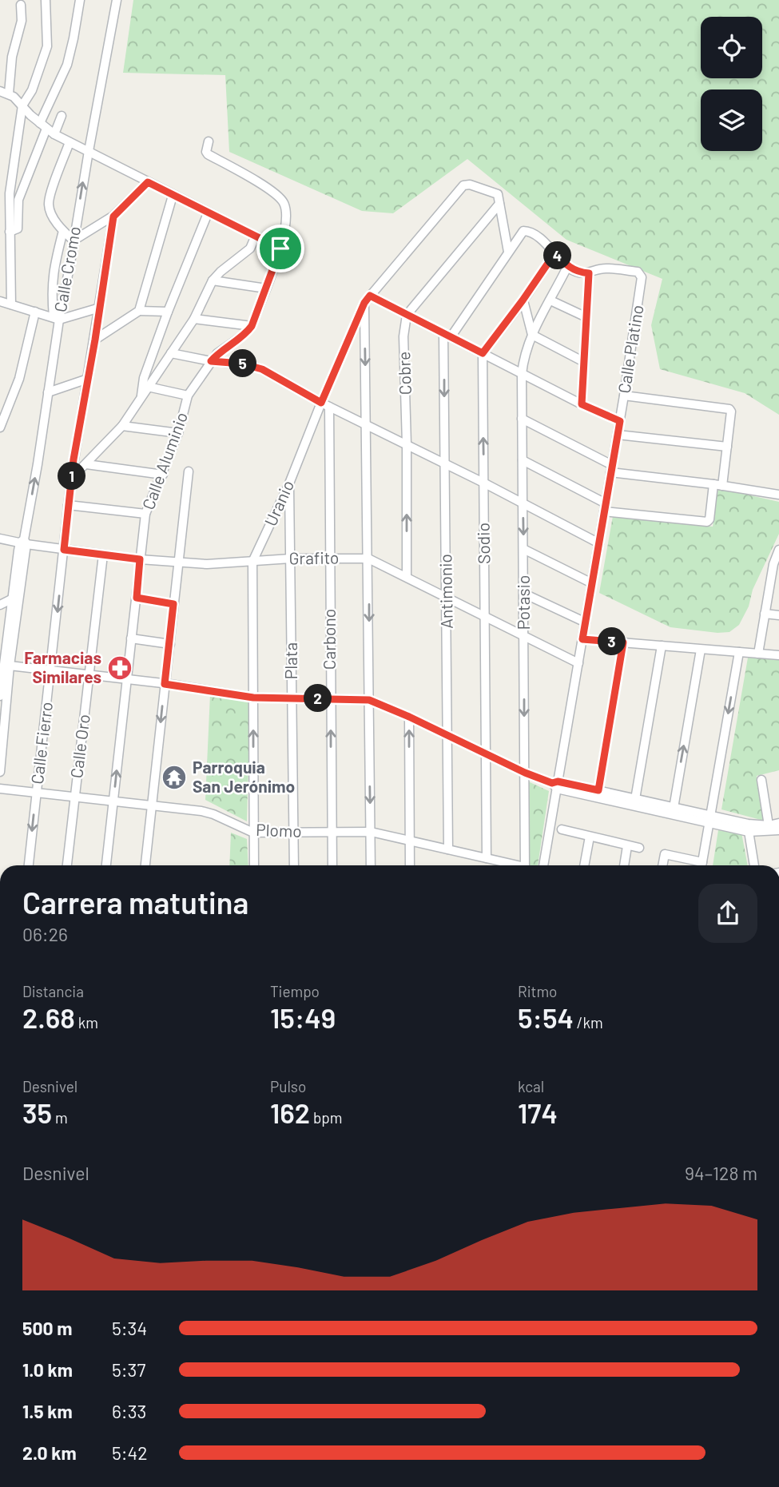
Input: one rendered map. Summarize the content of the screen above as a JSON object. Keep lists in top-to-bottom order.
{
  "streets": {
    "street": [
      "Calle Cromo",
      "Calle Platino",
      "Cobre",
      "Calle Aluminio",
      "Uranio",
      "Sodio",
      "Grafito",
      "Antimonio",
      "Potasio",
      "Carbono",
      "Plata",
      "Calle Fierro",
      "Calle Oro",
      "Plomo"
    ]
  },
  "crossings": [
    ["Calle Cromo", "Grafito"],
    ["Calle Platino", "Grafito"],
    ["Cobre", "Grafito"],
    ["Calle Aluminio", "Grafito"],
    ["Calle Aluminio", "Plomo"],
    ["Uranio", "Grafito"],
    ["Uranio", "Carbono"],
    ["Uranio", "Plata"],
    ["Uranio", "Plomo"],
    ["Sodio", "Grafito"],
    ["Sodio", "Plomo"],
    ["Grafito", "Antimonio"],
    ["Grafito", "Potasio"],
    ["Grafito", "Carbono"],
    ["Grafito", "Plata"],
    ["Grafito", "Calle Fierro"],
    ["Grafito", "Calle Oro"],
    ["Antimonio", "Plomo"],
    ["Carbono", "Plomo"],
    ["Plata", "Plomo"],
    ["Calle Fierro", "Plomo"],
    ["Calle Oro", "Plomo"]
  ],
  "places": {
    "pharmacy": ["Farmacias Similares"],
    "temple": ["Parroquia San Jerónimo"]
  },
  "page": {
    "pins": [
      "4",
      "5",
      "1",
      "3",
      "2"
    ],
    "heading": ["Carrera matutina", "06:26"],
    "stats": [
      ["Distancia", "2.68 km"],
      ["Tiempo", "15:49"],
      ["Ritmo", "5:54 /km"],
      ["Desnivel", "35 m"],
      ["Pulso", "162 bpm"],
      ["kcal", "174"]
    ],
    "chart": ["Desnivel", "94–128 m"],
    "list": [
      {
        "name": "500 m",
        "note": "5:34"
      },
      {
        "name": "1.0 km",
        "note": "5:37"
      },
      {
        "name": "1.5 km",
        "note": "6:33"
      },
      {
        "name": "2.0 km",
        "note": "5:42"
      }
    ]
  }
}
